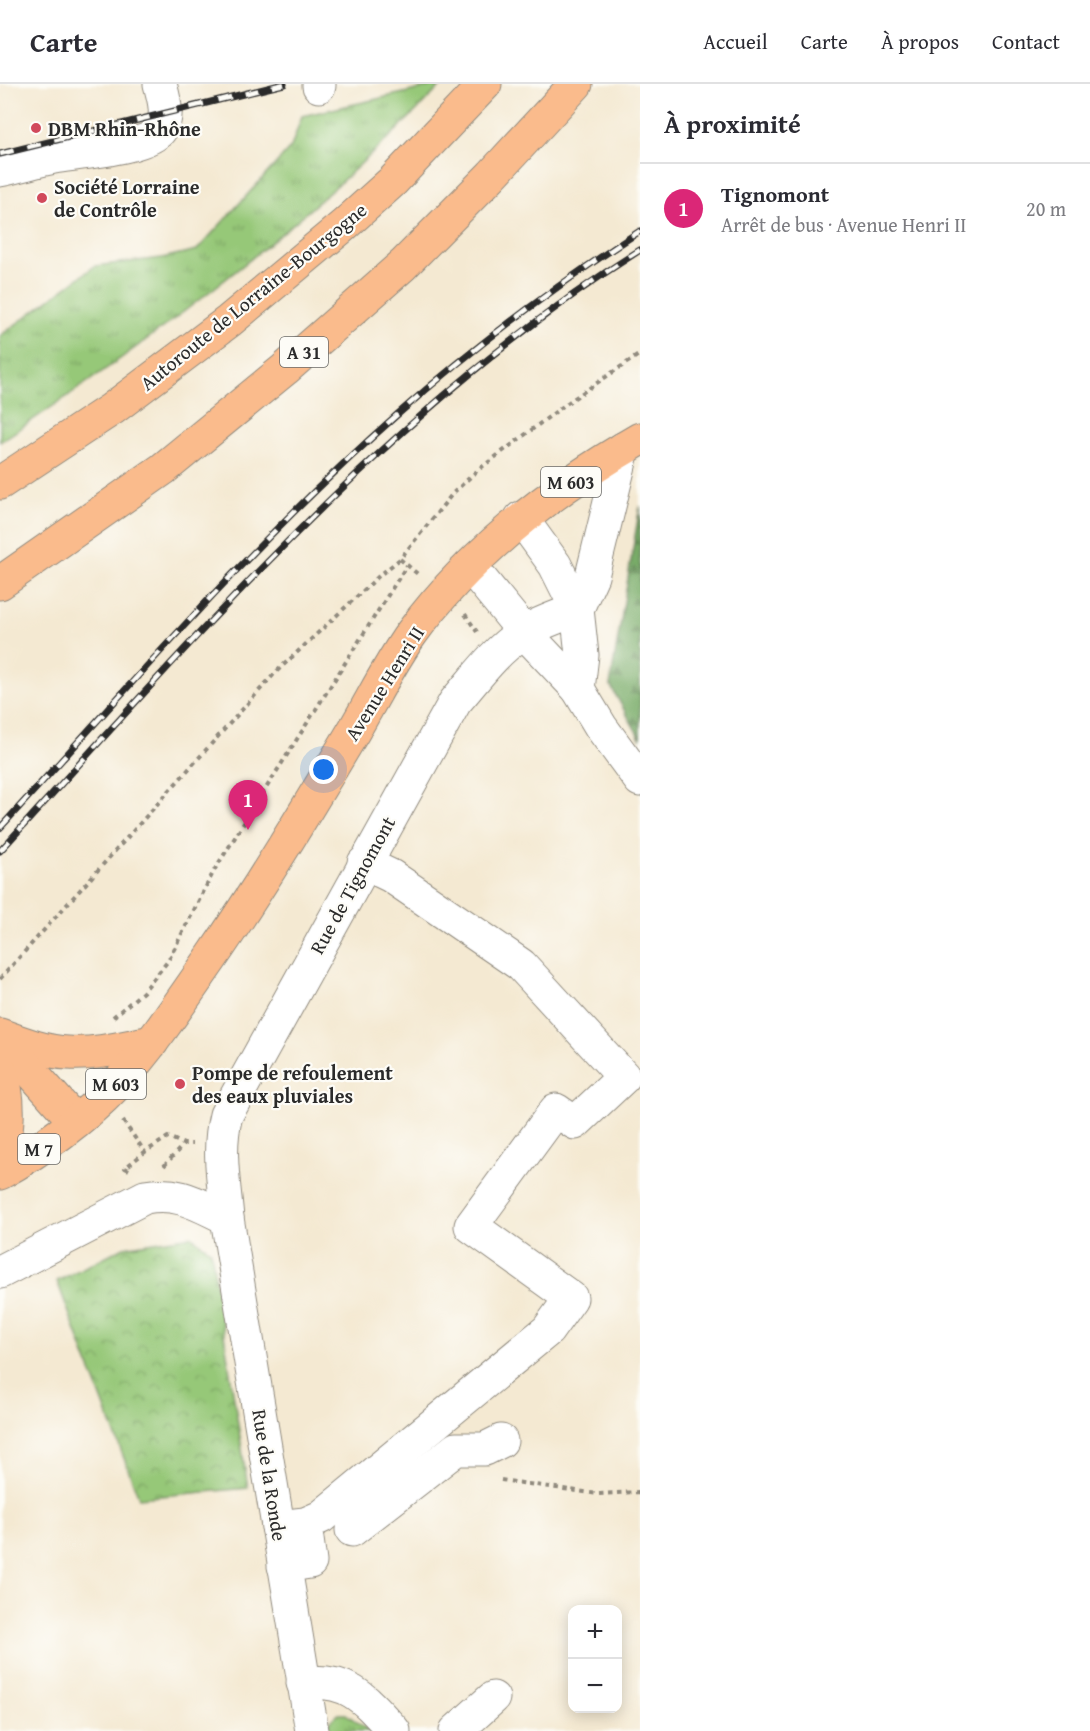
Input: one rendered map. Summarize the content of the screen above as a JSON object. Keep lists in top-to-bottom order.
{
  "streets": {
    "main road": [
      "Autoroute de Lorraine-Bourgogne",
      "A 31",
      "M 603",
      "Avenue Henri II",
      "M 7"
    ],
    "street": ["Rue de Tignomont", "Rue de la Ronde"]
  },
  "crossings": [
    ["M 603", "Avenue Henri II"],
    ["M 603", "M 7"],
    ["Avenue Henri II", "M 7"],
    ["Rue de Tignomont", "Rue de la Ronde"]
  ],
  "places": ["DBM Rhin-Rhône", "Société Lorraine de Contrôle", "Pompe de refoulement des eaux pluviales"],
  "page": {
    "header": "Carte",
    "nav": [
      "Accueil",
      "Carte",
      "À propos",
      "Contact"
    ],
    "heading": "À proximité",
    "list": [
      {
        "mark": "1",
        "name": "Tignomont",
        "note": "Arrêt de bus · Avenue Henri II",
        "value": "20 m"
      }
    ],
    "pins": "1",
    "map_buttons": ["+", "−"]
  }
}
